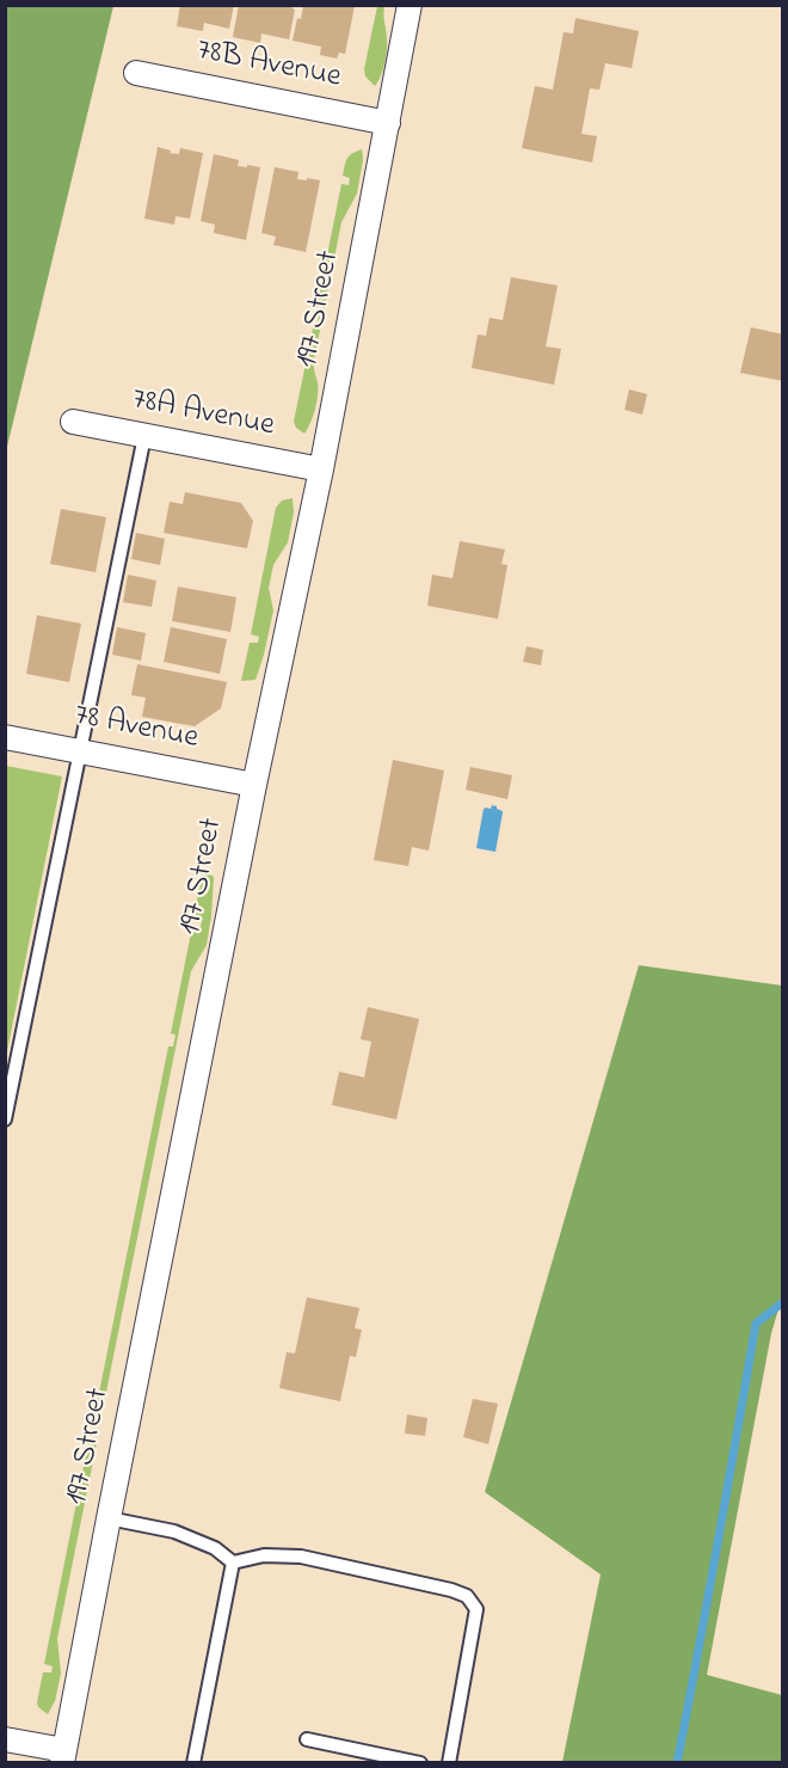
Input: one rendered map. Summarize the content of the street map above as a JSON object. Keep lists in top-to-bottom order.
{
  "streets": {
    "street": [
      "78B Avenue",
      "197 Street",
      "78A Avenue",
      "78 Avenue"
    ]
  },
  "crossings": [
    ["78B Avenue", "197 Street"],
    ["197 Street", "78A Avenue"],
    ["197 Street", "78 Avenue"]
  ]
}
